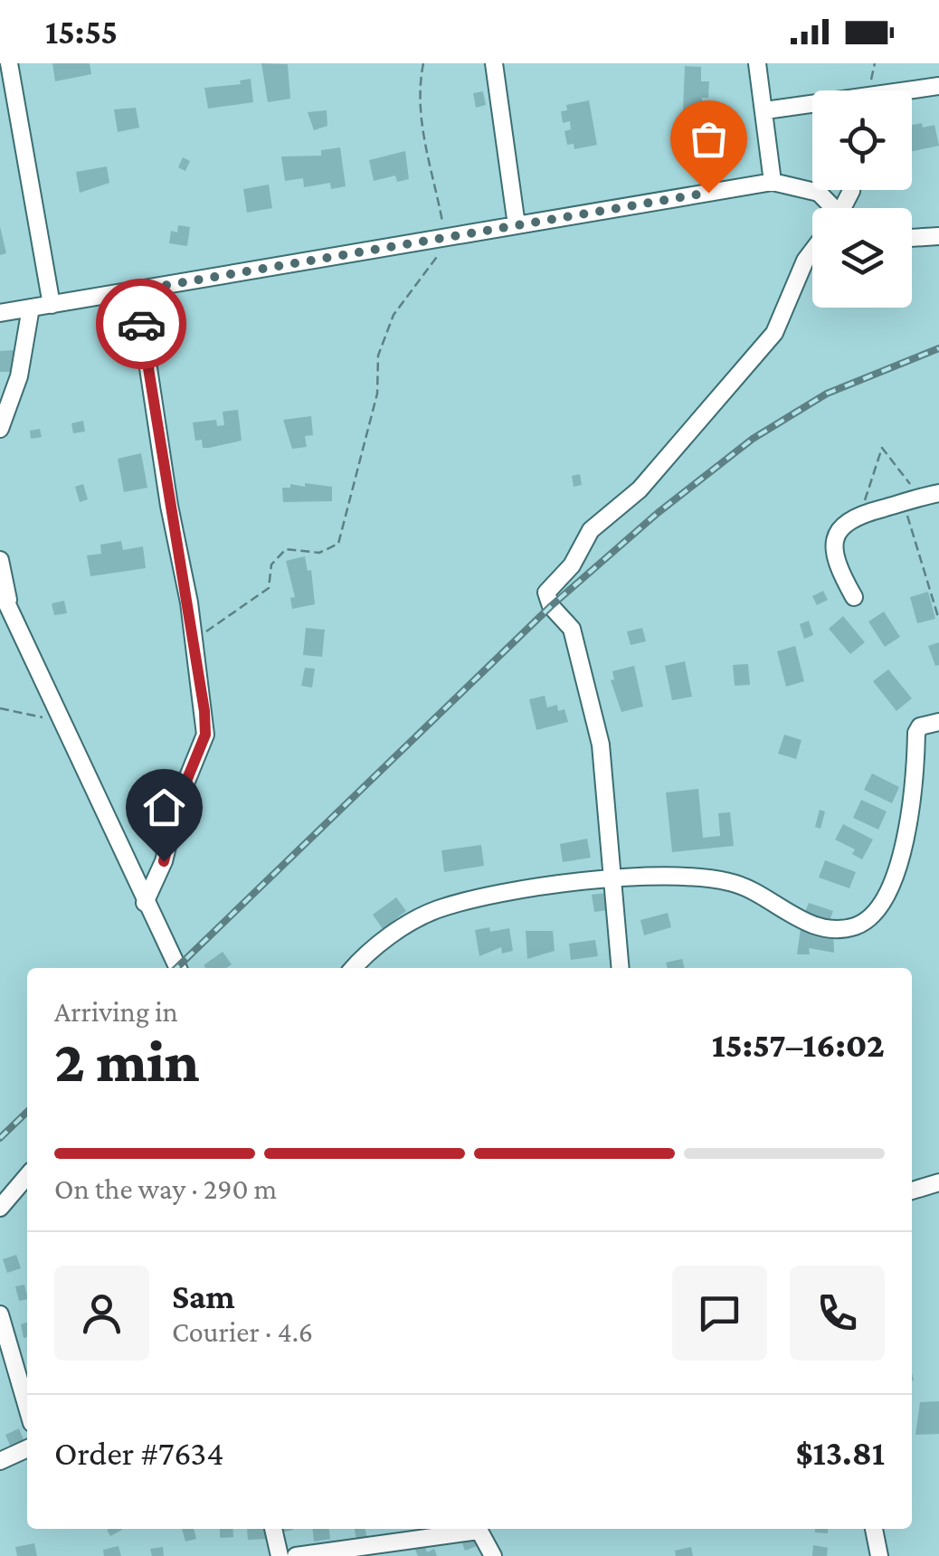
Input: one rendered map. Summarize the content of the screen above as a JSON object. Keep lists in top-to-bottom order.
{
  "page": {
    "status": "15:55",
    "heading": ["2 min", "Arriving in", "15:57–16:02"],
    "panel": [
      "Sam",
      "Courier · 4.6",
      "Order #7634",
      "$13.81"
    ],
    "bar": "On the way · 290 m"
  }
}
